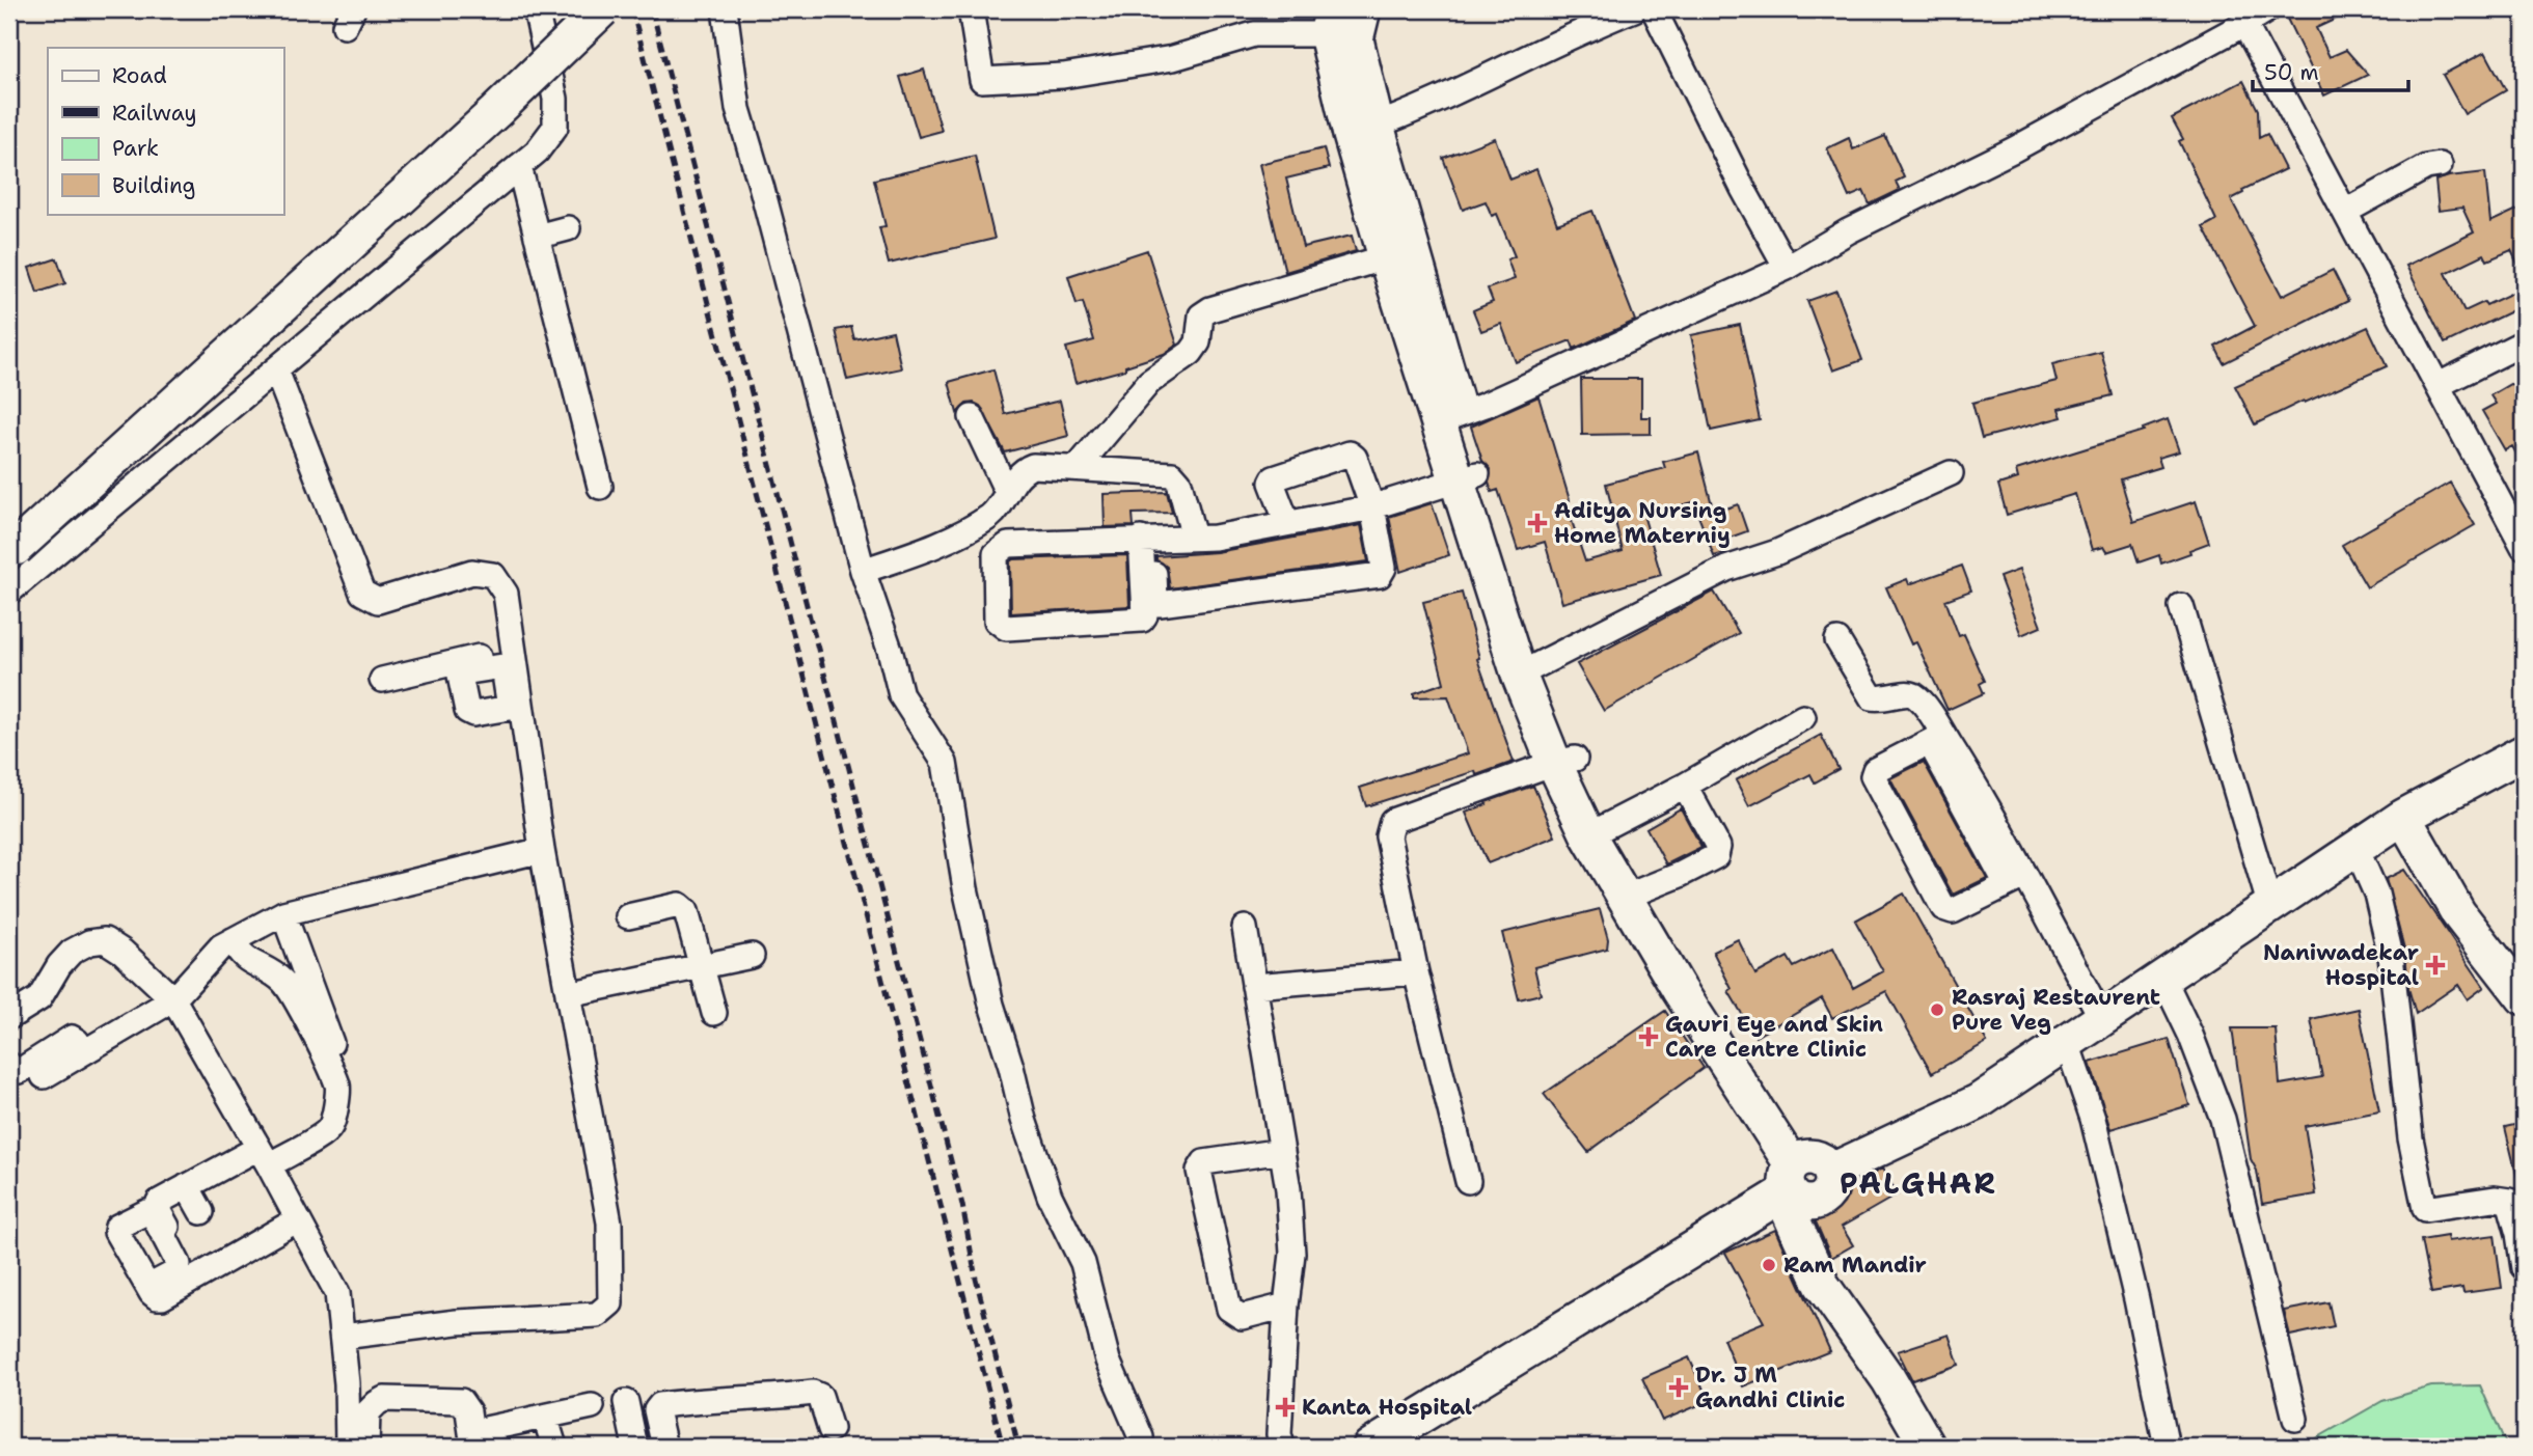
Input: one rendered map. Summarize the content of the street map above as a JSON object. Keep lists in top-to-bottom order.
{
  "districts": ["PALGHAR"],
  "places": {
    "health": [
      "Aditya Nursing Home Materniy",
      "Naniwadekar Hospital",
      "Gauri Eye and Skin Care Centre Clinic",
      "Dr. J M Gandhi Clinic",
      "Kanta Hospital"
    ],
    "other": ["Rasraj Restaurent Pure Veg", "Ram Mandir"]
  },
  "legend": [
    "Road",
    "Railway",
    "Park",
    "Building"
  ],
  "scale_bar": "50 m"
}
